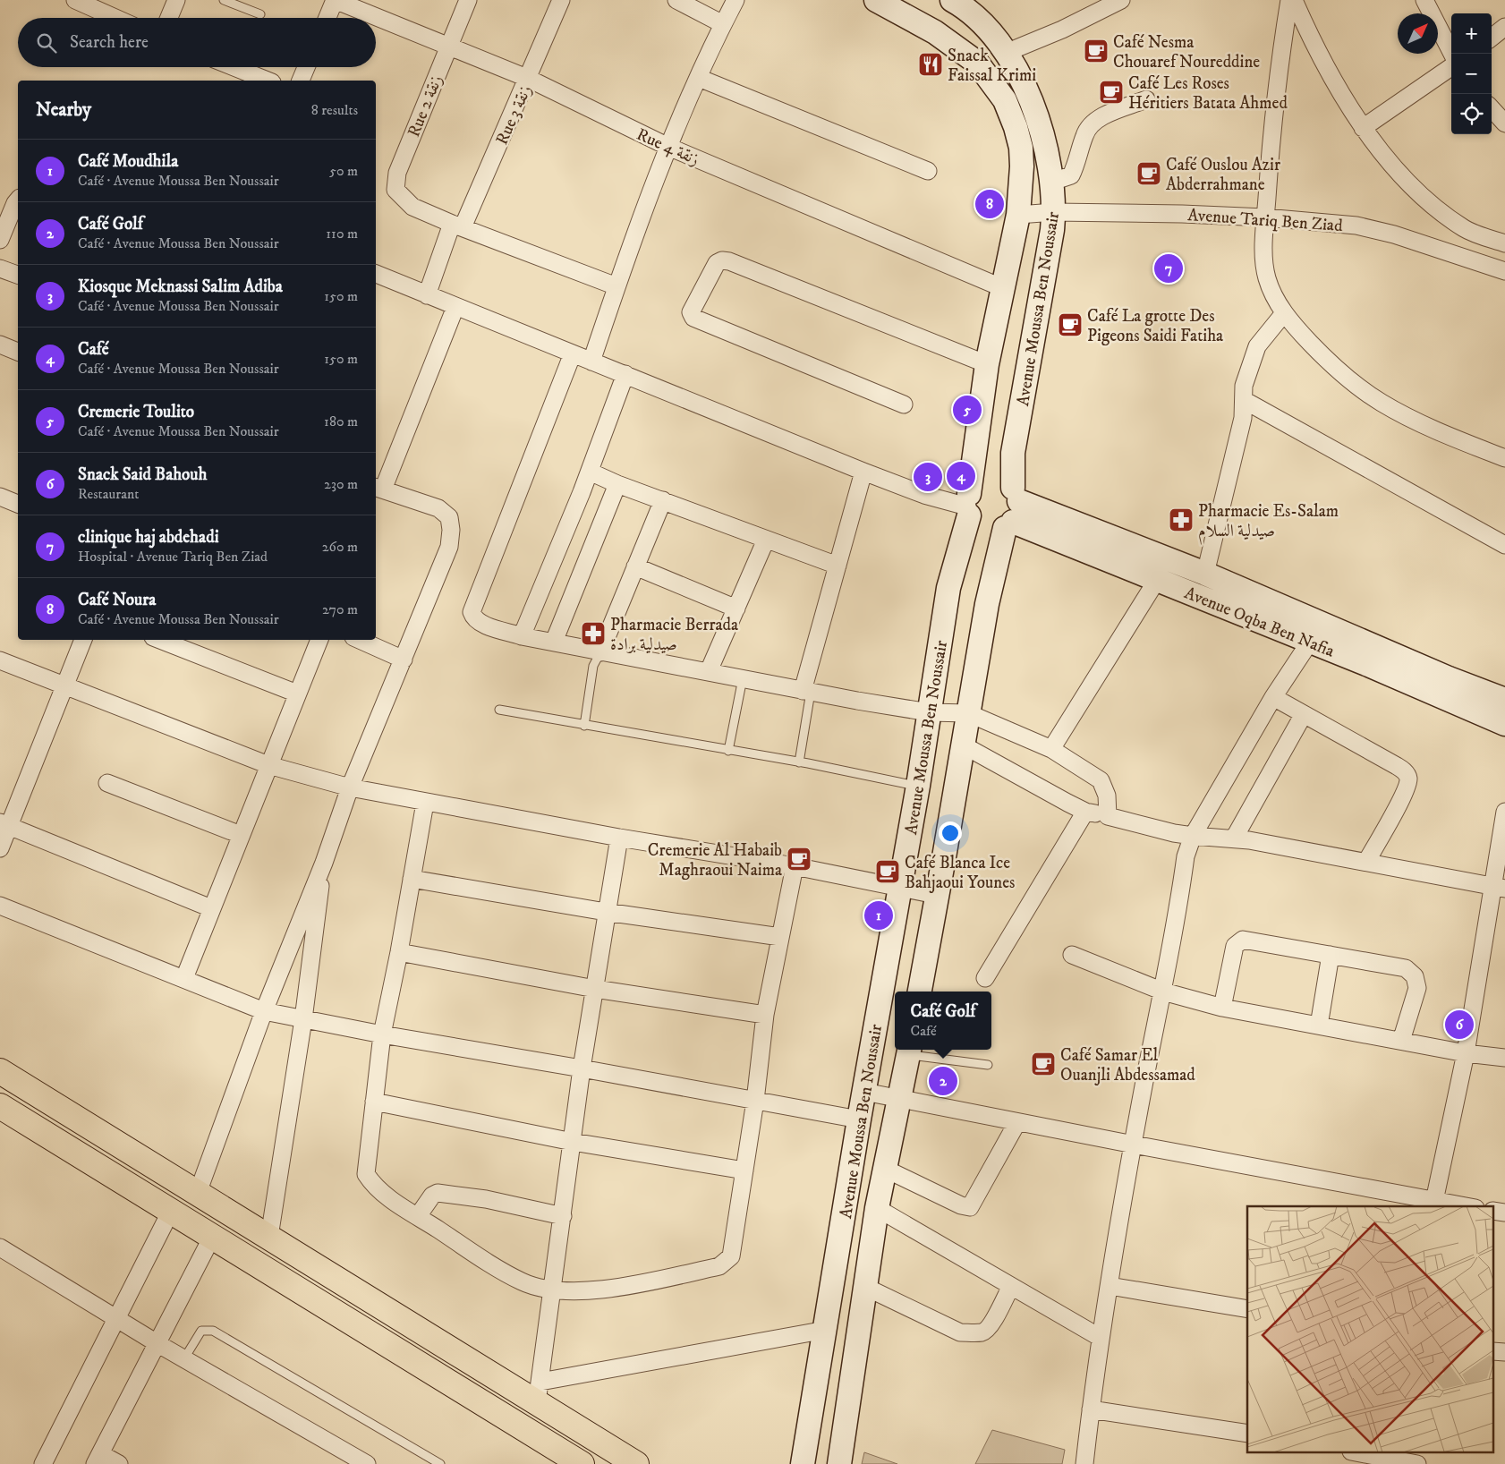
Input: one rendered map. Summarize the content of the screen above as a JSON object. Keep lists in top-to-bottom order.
{
  "streets": {
    "street": [
      "Rue 2 زنقة",
      "Rue 3 زنقة",
      "Rue 4 زنقة",
      "Avenue Tariq Ben Ziad",
      "Avenue Moussa Ben Noussair",
      "Avenue Oqba Ben Nafia"
    ]
  },
  "crossings": [
    ["Rue 2 زنقة", "Rue 3 زنقة"],
    ["Rue 2 زنقة", "Rue 4 زنقة"],
    ["Rue 3 زنقة", "Rue 4 زنقة"],
    ["Rue 4 زنقة", "Avenue Moussa Ben Noussair"],
    ["Avenue Tariq Ben Ziad", "Avenue Moussa Ben Noussair"],
    ["Avenue Moussa Ben Noussair", "Avenue Oqba Ben Nafia"]
  ],
  "places": {
    "cafe": [
      "Café Nesma Chouaref Noureddine",
      "Café Les Roses Héritiers Batata Ahmed",
      "Café Ouslou Azir Abderrahmane",
      "Café La grotte Des Pigeons Saidi Fatiha",
      "Cremerie Al Habaib Maghraoui Naima",
      "Café Blanca Ice Bahjaoui Younes",
      "Café Samar El Ouanjli Abdessamad"
    ],
    "restaurant": ["Snack Faissal Krimi"],
    "pharmacy": ["Pharmacie Es-Salam صيدلية السلام", "Pharmacie Berrada صيدلية برادة"]
  },
  "north": "top right",
  "page": {
    "map_buttons": ["+", "−"],
    "search": "Search here",
    "heading": ["Nearby", "8 results"],
    "list": [
      {
        "mark": "1",
        "name": "Café Moudhila",
        "note": "Café · Avenue Moussa Ben Noussair",
        "value": "50 m"
      },
      {
        "mark": "2",
        "name": "Café Golf",
        "note": "Café · Avenue Moussa Ben Noussair",
        "value": "110 m"
      },
      {
        "mark": "3",
        "name": "Kiosque Meknassi Salim Adiba",
        "note": "Café · Avenue Moussa Ben Noussair",
        "value": "150 m"
      },
      {
        "mark": "4",
        "name": "Café",
        "note": "Café · Avenue Moussa Ben Noussair",
        "value": "150 m"
      },
      {
        "mark": "5",
        "name": "Cremerie Toulito",
        "note": "Café · Avenue Moussa Ben Noussair",
        "value": "180 m"
      },
      {
        "mark": "6",
        "name": "Snack Said Bahouh",
        "note": "Restaurant",
        "value": "230 m"
      },
      {
        "mark": "7",
        "name": "clinique haj abdehadi",
        "note": "Hospital · Avenue Tariq Ben Ziad",
        "value": "260 m"
      },
      {
        "mark": "8",
        "name": "Café Noura",
        "note": "Café · Avenue Moussa Ben Noussair",
        "value": "270 m"
      }
    ],
    "pins": [
      "8",
      "7",
      "5",
      "4",
      "3",
      "1",
      "6",
      "2"
    ],
    "popup": ["Café Golf", "Café"]
  }
}
